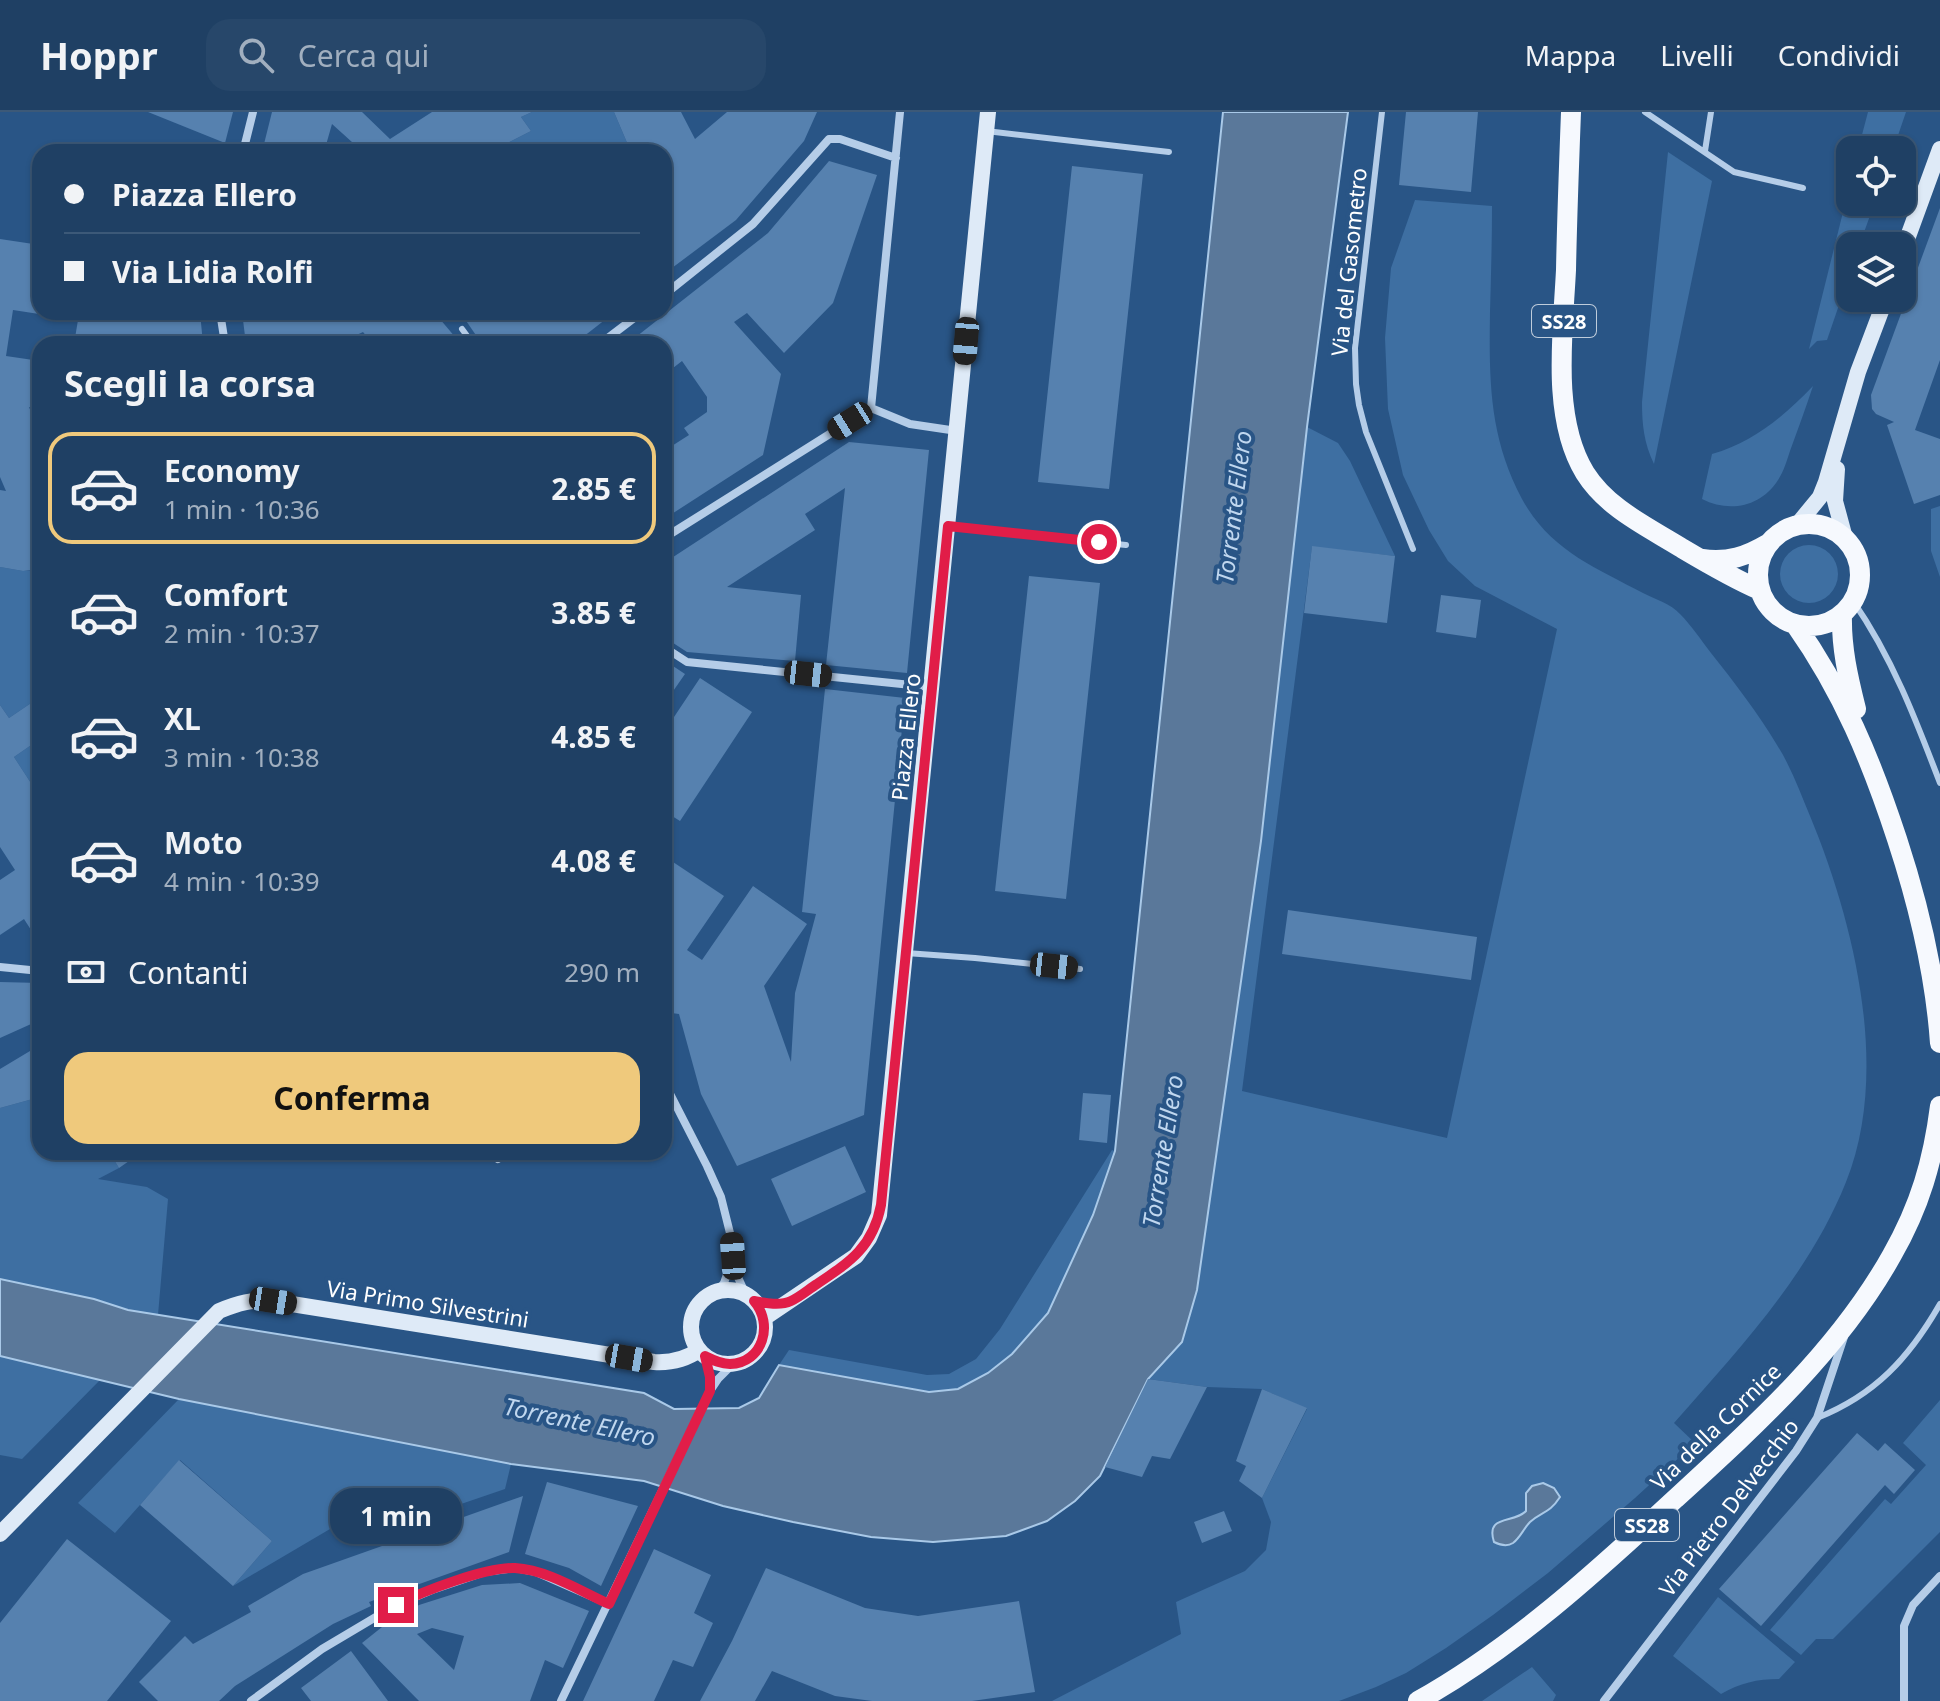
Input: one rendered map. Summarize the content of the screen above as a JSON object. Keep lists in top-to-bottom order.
{
  "streets": {
    "main road": ["SS28", "Via della Cornice"],
    "street": ["Piazza Ellero", "Via Primo Silvestrini", "Via Pietro Delvecchio"],
    "lane": ["Via del Gasometro"]
  },
  "crossings": [
    ["Piazza Ellero", "Via Primo Silvestrini"],
    ["Via della Cornice", "Via Pietro Delvecchio"]
  ],
  "water": ["Torrente Ellero"],
  "page": {
    "header": "Hoppr",
    "search": "Cerca qui",
    "nav": ["Mappa", "Livelli", "Condividi"],
    "banner": ["Piazza Ellero", "Via Lidia Rolfi"],
    "heading": "Scegli la corsa",
    "list": [
      {
        "name": "Economy",
        "note": "1 min · 10:36",
        "value": "2.85 €"
      },
      {
        "name": "Comfort",
        "note": "2 min · 10:37",
        "value": "3.85 €"
      },
      {
        "name": "XL",
        "note": "3 min · 10:38",
        "value": "4.85 €"
      },
      {
        "name": "Moto",
        "note": "4 min · 10:39",
        "value": "4.08 €"
      }
    ],
    "pay": ["Contanti", "290 m"],
    "buttons": "Conferma",
    "bubble": "1 min"
  }
}
